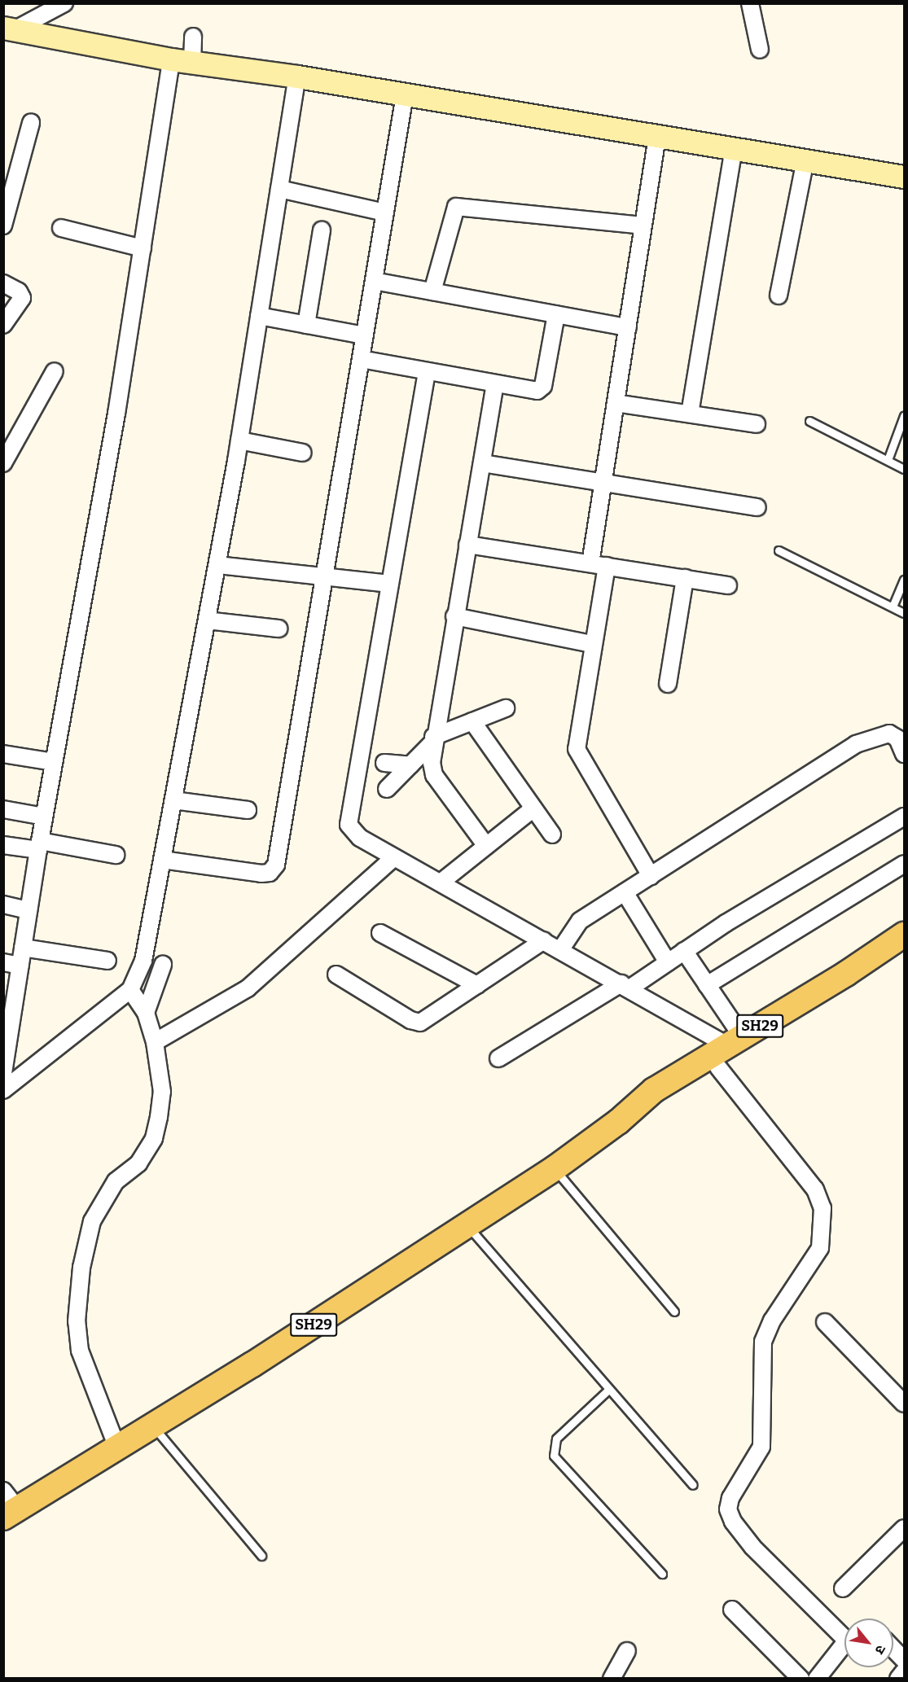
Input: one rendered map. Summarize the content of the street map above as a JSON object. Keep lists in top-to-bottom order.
{
  "streets": {
    "main road": ["SH29"]
  },
  "north": "bottom right"
}
